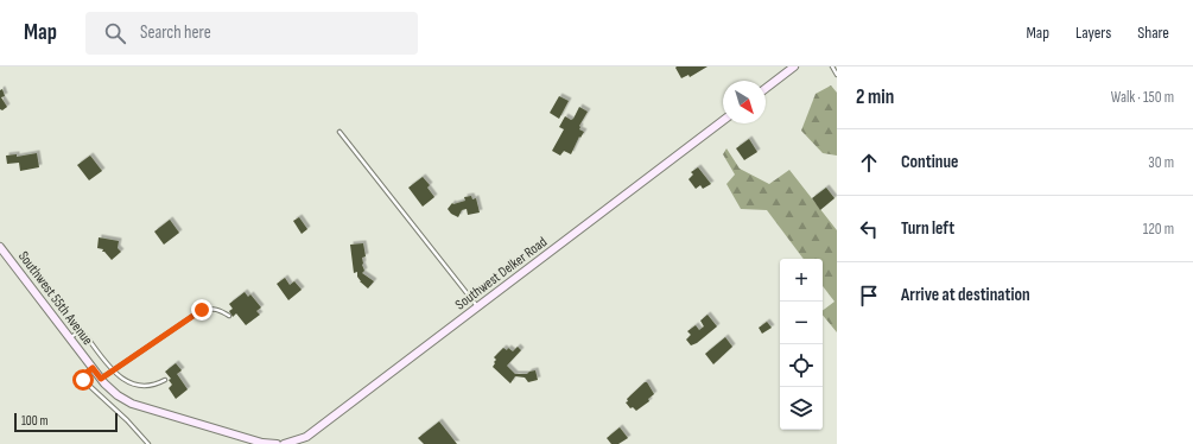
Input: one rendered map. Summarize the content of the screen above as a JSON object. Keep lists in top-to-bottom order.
{
  "streets": {
    "street": ["Southwest Delker Road", "Southwest 55th Avenue"]
  },
  "scale_bar": "100 m",
  "north": "bottom right",
  "page": {
    "header": "Map",
    "search": "Search here",
    "nav": ["Map", "Layers", "Share"],
    "heading": ["2 min", "Walk · 150 m"],
    "list": [
      ["Continue", "30 m"],
      ["Turn left", "120 m"],
      "Arrive at destination"
    ],
    "map_buttons": ["+", "−"],
    "scale": "100 m"
  }
}
